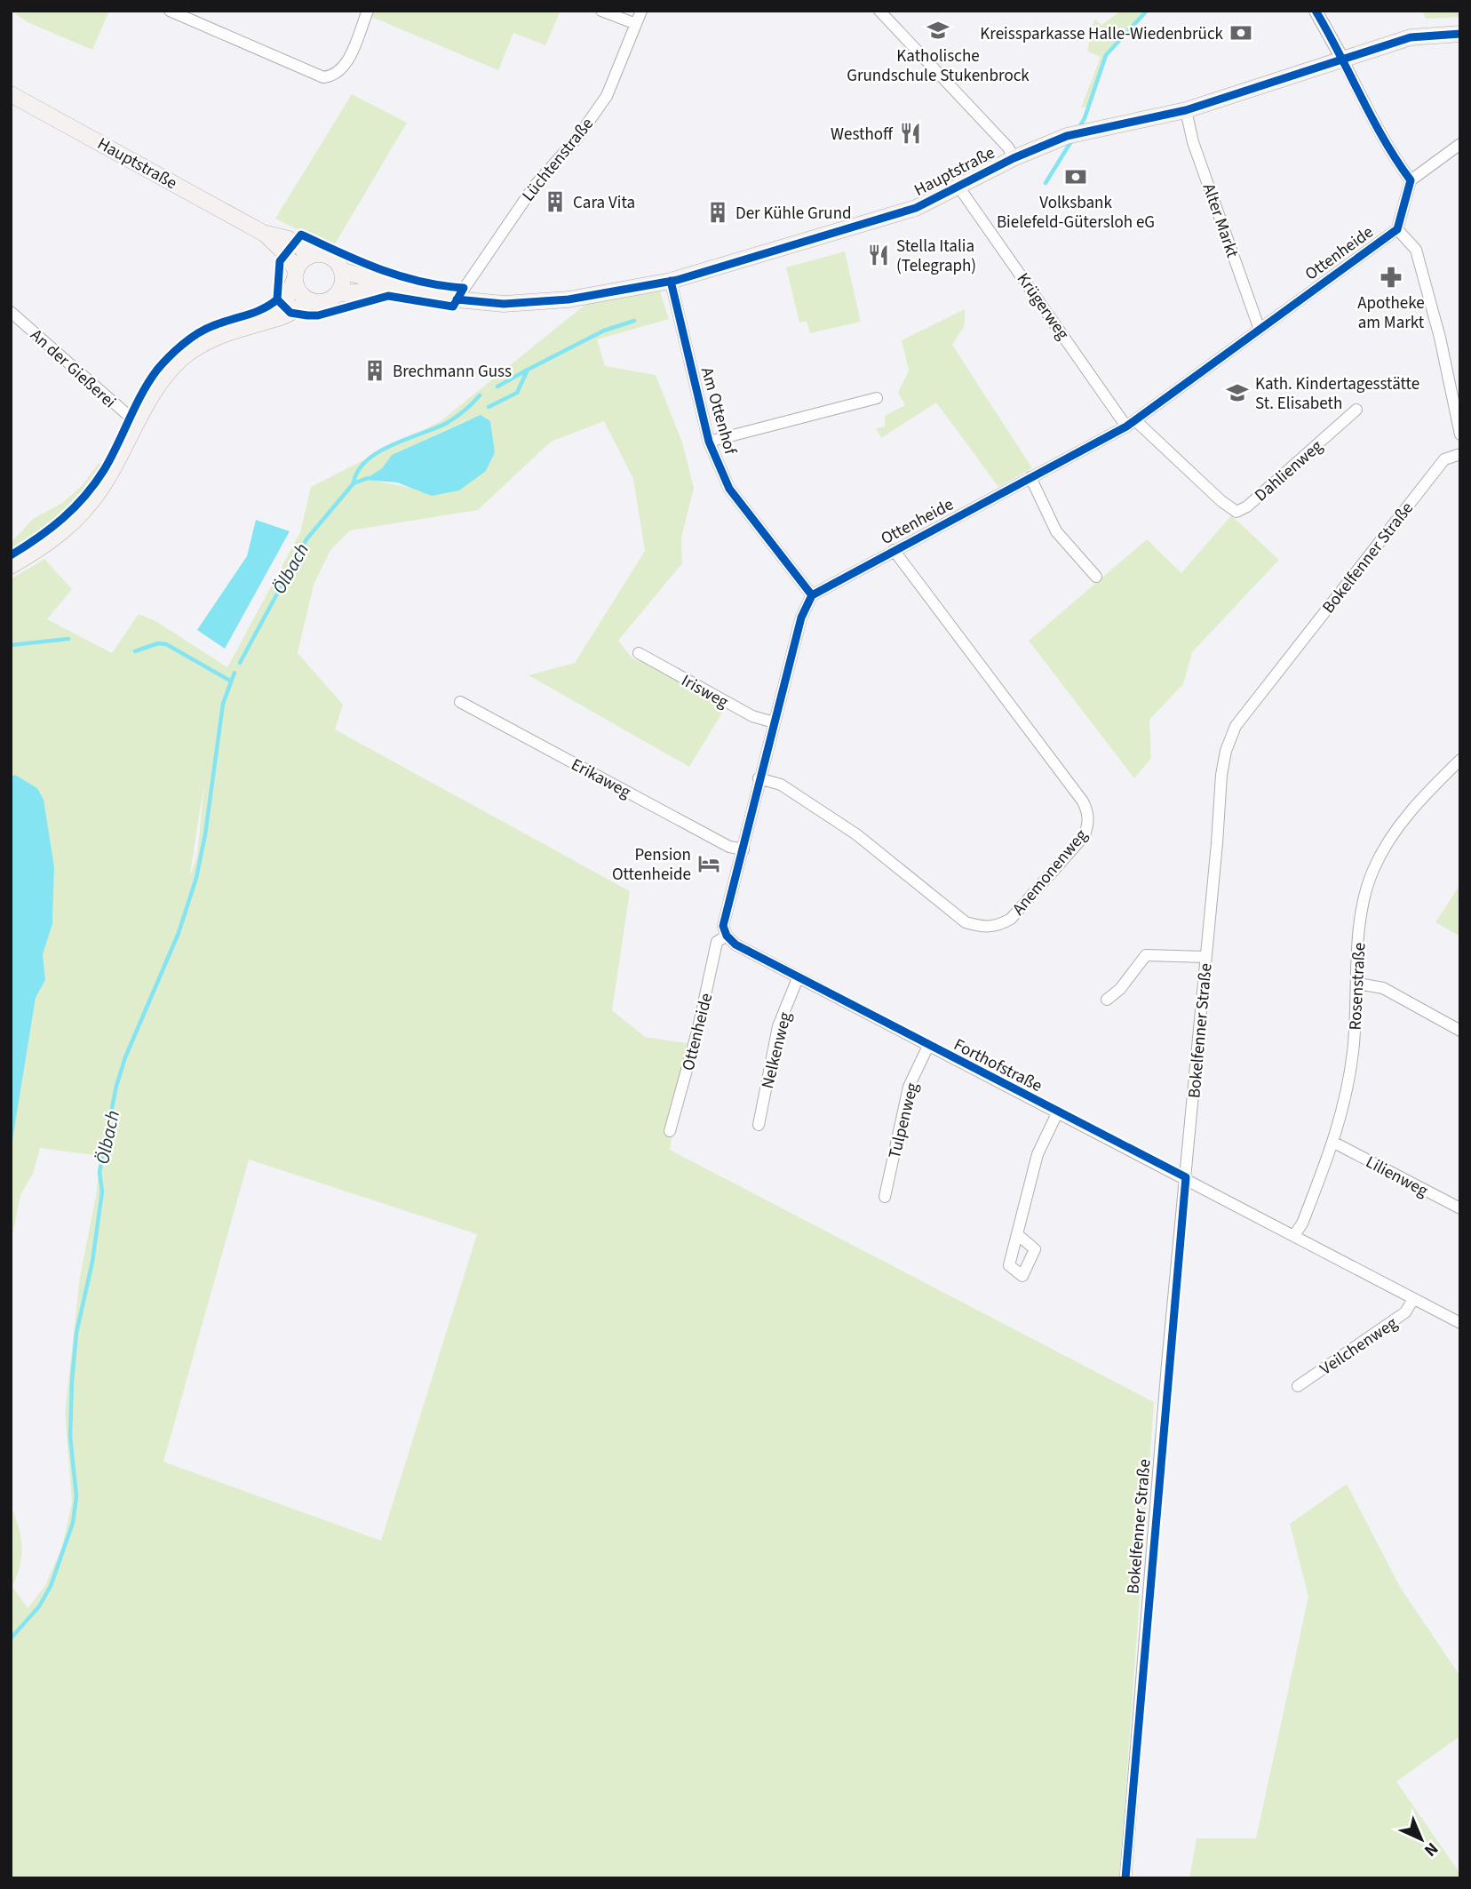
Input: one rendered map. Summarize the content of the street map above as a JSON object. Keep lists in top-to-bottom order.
{
  "streets": {
    "main road": ["Hauptstraße"],
    "street": [
      "Lüchtenstraße",
      "Alter Markt",
      "Ottenheide",
      "Krügerweg",
      "An der Gießerei",
      "Am Ottenhof",
      "Dahlienweg",
      "Bokelfenner Straße",
      "Irisweg",
      "Erikaweg",
      "Anemonenweg",
      "Rosenstraße",
      "Nelkenweg",
      "Forthofstraße",
      "Tulpenweg",
      "Lilienweg",
      "Veilchenweg"
    ]
  },
  "crossings": [
    ["Lüchtenstraße", "Hauptstraße"],
    ["Hauptstraße", "Alter Markt"],
    ["Hauptstraße", "Krügerweg"],
    ["Hauptstraße", "Am Ottenhof"],
    ["Alter Markt", "Ottenheide"],
    ["Ottenheide", "Krügerweg"],
    ["Ottenheide", "Am Ottenhof"],
    ["Ottenheide", "Dahlienweg"],
    ["Ottenheide", "Irisweg"],
    ["Ottenheide", "Erikaweg"],
    ["Ottenheide", "Anemonenweg"],
    ["Krügerweg", "Dahlienweg"],
    ["Bokelfenner Straße", "Forthofstraße"],
    ["Rosenstraße", "Forthofstraße"],
    ["Rosenstraße", "Lilienweg"],
    ["Nelkenweg", "Forthofstraße"],
    ["Forthofstraße", "Tulpenweg"],
    ["Forthofstraße", "Veilchenweg"]
  ],
  "water": ["Ölbach"],
  "places": {
    "school or university": ["Katholische Grundschule Stukenbrock", "Kath. Kindertagesstätte St. Elisabeth"],
    "bank": ["Kreissparkasse Halle-Wiedenbrück", "Volksbank Bielefeld-Gütersloh eG"],
    "restaurant": ["Westhoff", "Stella Italia (Telegraph)"],
    "building": ["Cara Vita", "Der Kühle Grund", "Brechmann Guss"],
    "pharmacy": ["Apotheke am Markt"],
    "hotel": ["Pension Ottenheide"]
  },
  "north": "bottom right"
}
